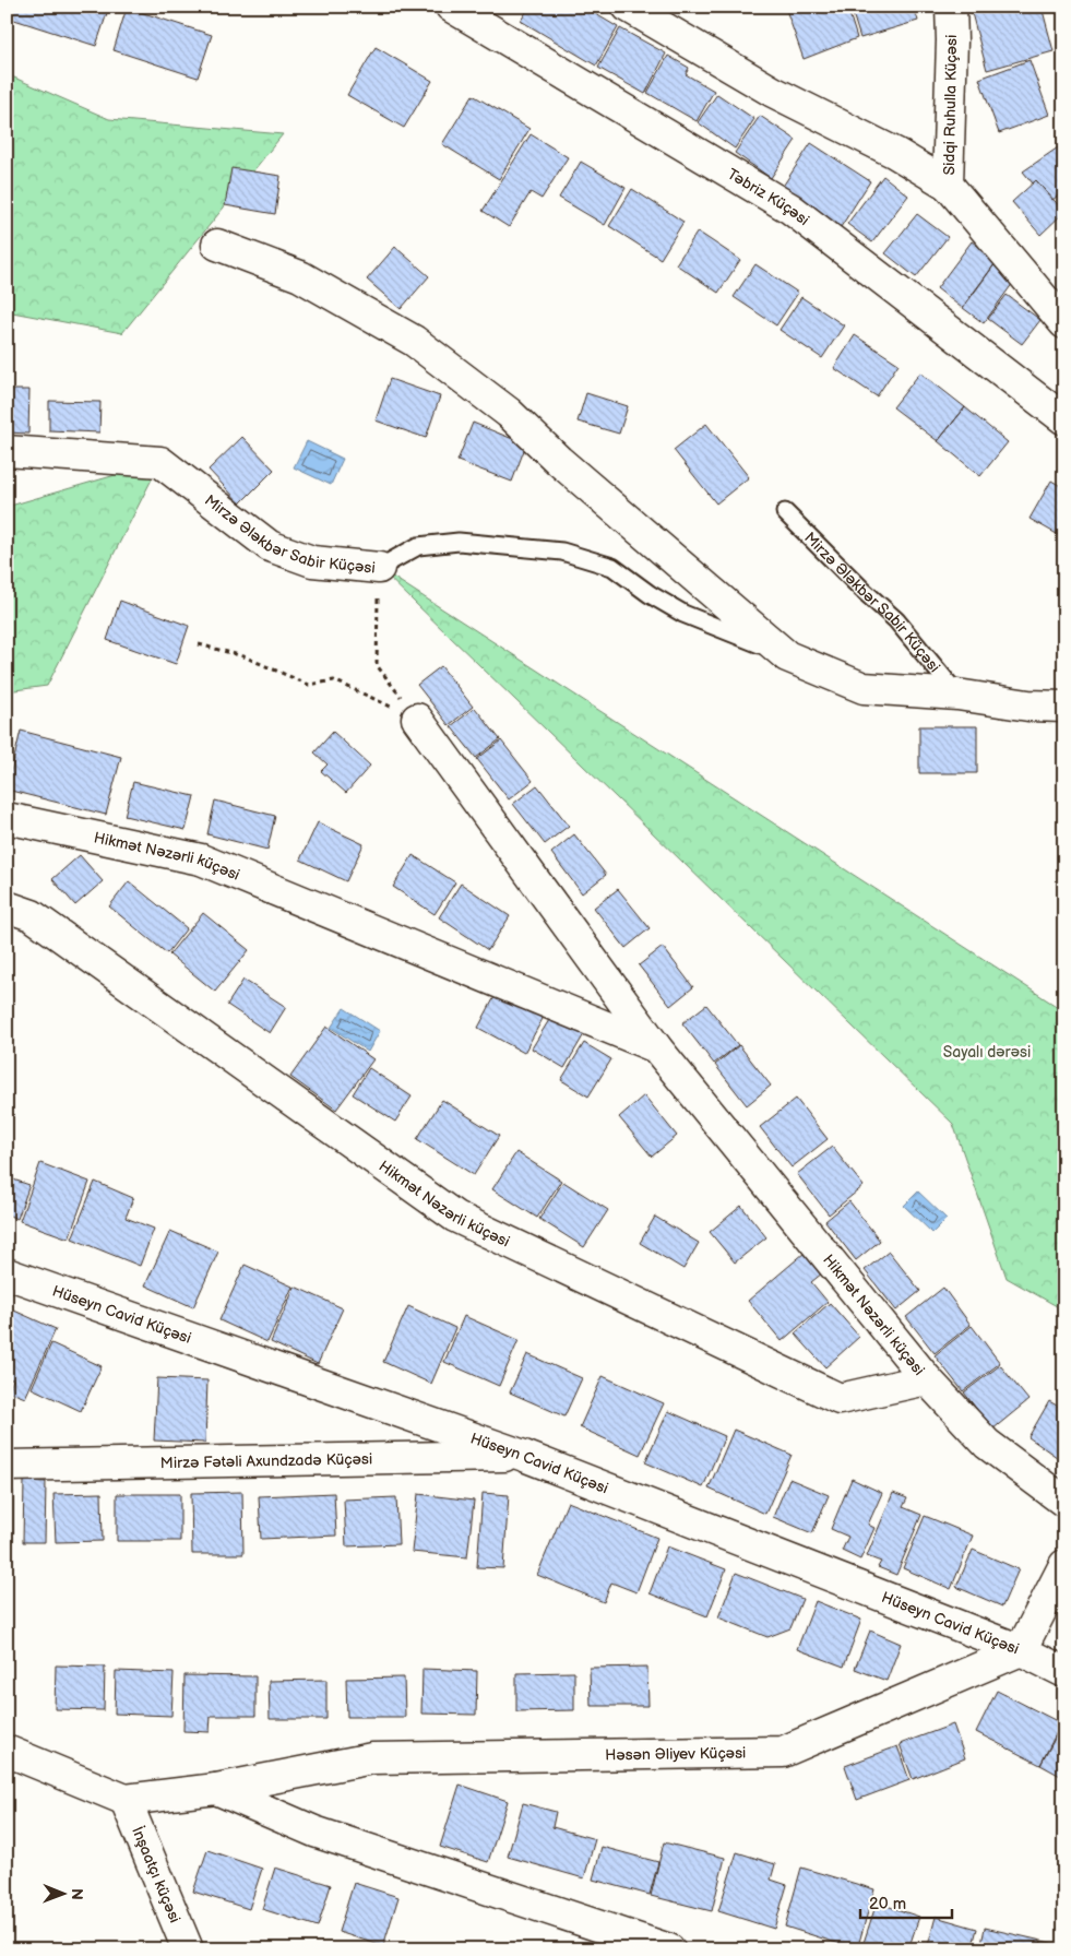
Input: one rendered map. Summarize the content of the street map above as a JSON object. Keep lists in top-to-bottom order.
{
  "streets": {
    "street": [
      "Sidqi Ruhulla Küçəsi",
      "Təbriz Küçəsi",
      "Mirzə Ələkbər Sabir Küçəsi",
      "Hikmət Nəzərli küçəsi",
      "Hüseyn Cavid Küçəsi",
      "Mirzə Fətəli Axundzadə Küçəsi",
      "Həsən Əliyev Küçəsi",
      "İnşaatçı küçəsi"
    ]
  },
  "crossings": [
    ["Hüseyn Cavid Küçəsi", "Mirzə Fətəli Axundzadə Küçəsi"],
    ["Hüseyn Cavid Küçəsi", "Həsən Əliyev Küçəsi"],
    ["Həsən Əliyev Küçəsi", "İnşaatçı küçəsi"]
  ],
  "parks": ["Sayalı dərəsi"],
  "scale_bar": "20 m",
  "north": "right"
}
